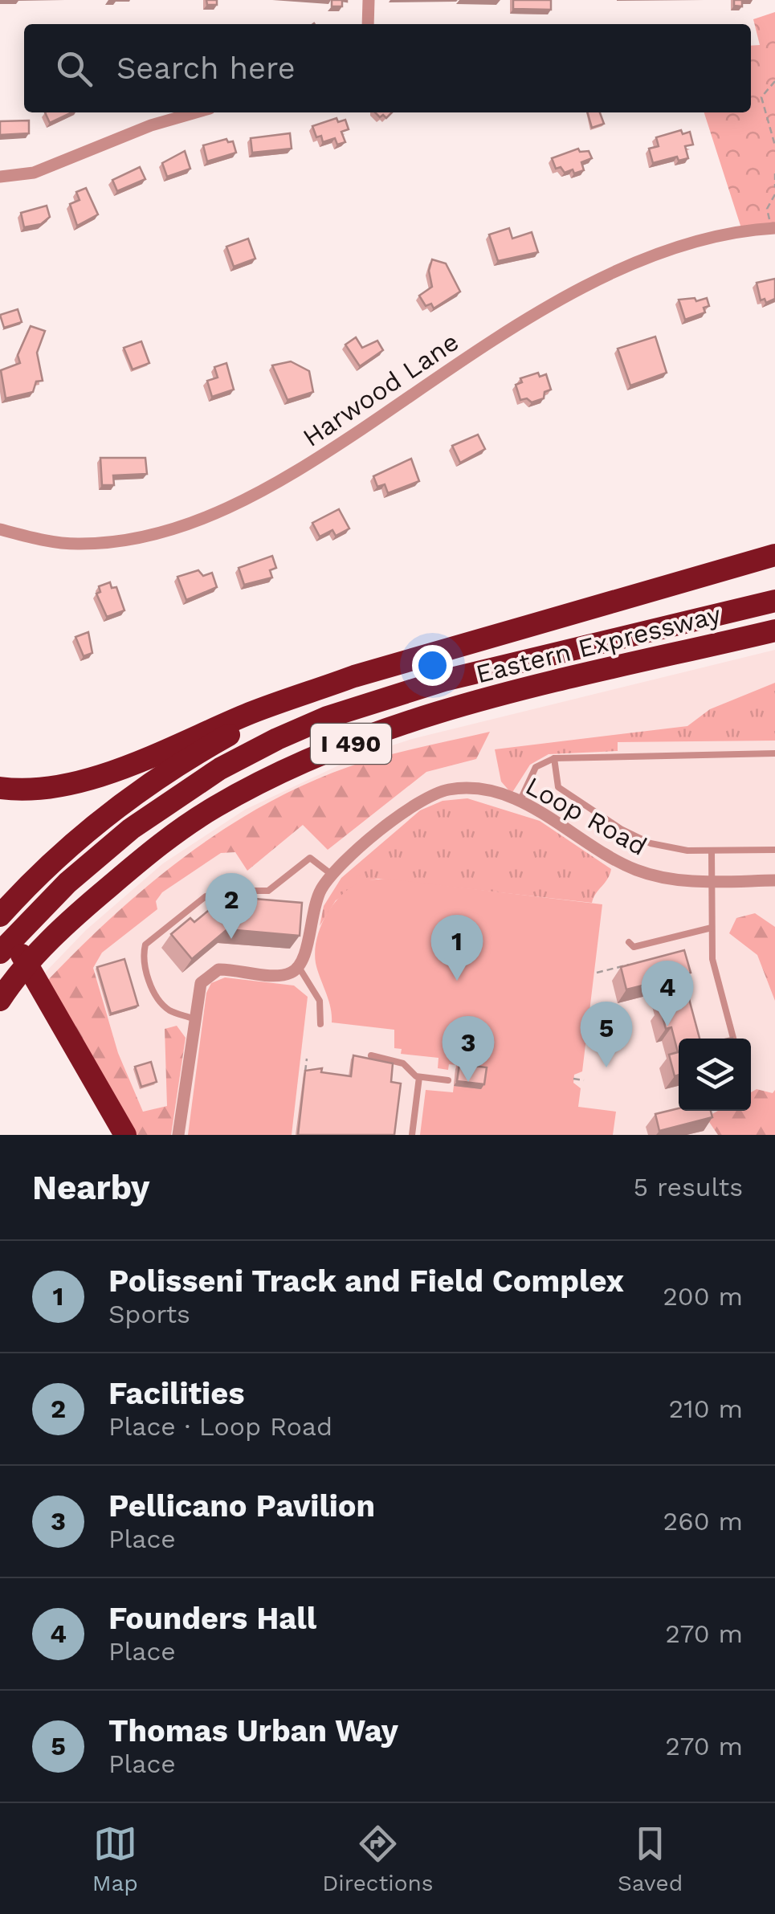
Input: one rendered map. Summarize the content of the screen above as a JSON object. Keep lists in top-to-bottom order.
{
  "streets": {
    "highway": ["Eastern Expressway", "I 490"],
    "street": ["Harwood Lane", "Loop Road"]
  },
  "page": {
    "search": "Search here",
    "pins": [
      "2",
      "1",
      "4",
      "5",
      "3"
    ],
    "heading": ["Nearby", "5 results"],
    "list": [
      {
        "mark": "1",
        "name": "Polisseni Track and Field Complex",
        "note": "Sports",
        "value": "200 m"
      },
      {
        "mark": "2",
        "name": "Facilities",
        "note": "Place · Loop Road",
        "value": "210 m"
      },
      {
        "mark": "3",
        "name": "Pellicano Pavilion",
        "note": "Place",
        "value": "260 m"
      },
      {
        "mark": "4",
        "name": "Founders Hall",
        "note": "Place",
        "value": "270 m"
      },
      {
        "mark": "5",
        "name": "Thomas Urban Way",
        "note": "Place",
        "value": "270 m"
      }
    ],
    "nav": ["Map", "Directions", "Saved"]
  }
}
